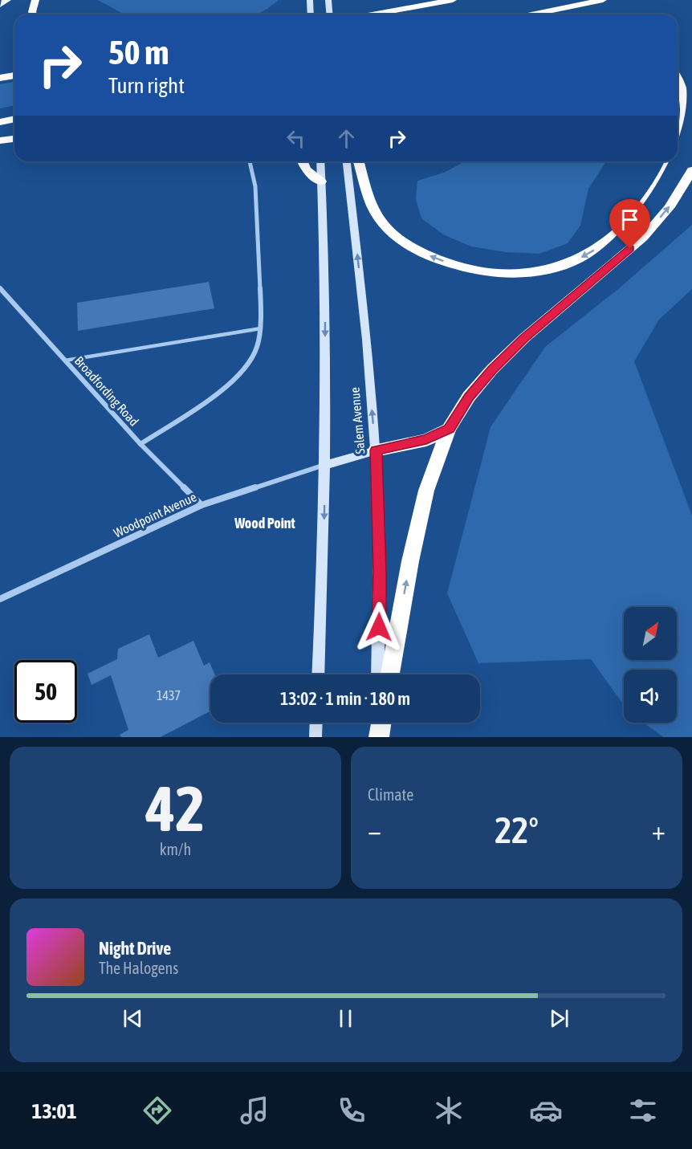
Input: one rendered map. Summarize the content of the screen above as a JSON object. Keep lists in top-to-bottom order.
{
  "streets": {
    "main road": ["Salem Avenue"],
    "street": ["Broadfording Road", "Woodpoint Avenue"]
  },
  "crossings": [
    ["Broadfording Road", "Woodpoint Avenue"]
  ],
  "districts": ["Wood Point"],
  "house_numbers": ["1437"],
  "north": "top right",
  "page": {
    "turn": ["50 m", "Turn right"],
    "limit": "50",
    "trip": "13:02 · 1 min · 180 m",
    "tile": [
      ["42", "km/h"],
      "Climate"
    ],
    "heat": ["−", "22°", "+"],
    "song": ["Night Drive", "The Halogens"],
    "tabs": "13:01"
  }
}
